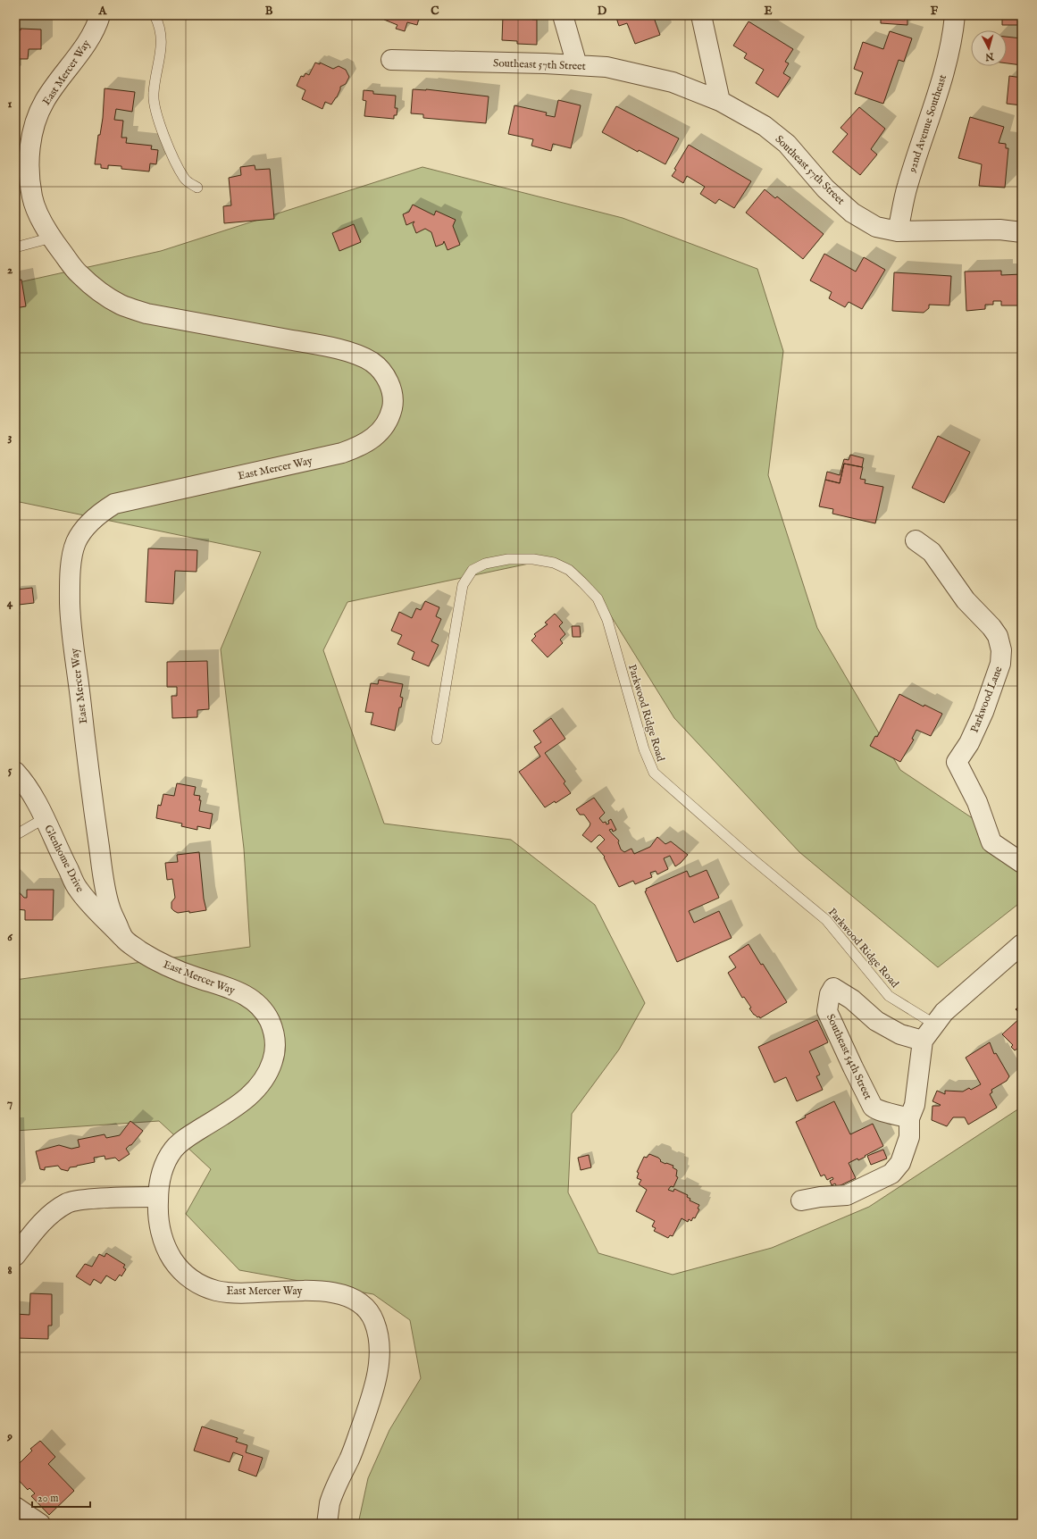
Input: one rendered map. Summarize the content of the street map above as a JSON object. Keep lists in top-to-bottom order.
{
  "streets": {
    "street": [
      "Southeast 57th Street",
      "East Mercer Way",
      "92nd Avenue Southeast",
      "Parkwood Lane",
      "Glenhome Drive",
      "Southeast 54th Street"
    ],
    "lane": ["Parkwood Ridge Road"]
  },
  "crossings": [
    ["Southeast 57th Street", "92nd Avenue Southeast"],
    ["East Mercer Way", "Glenhome Drive"]
  ],
  "scale_bar": "20 m",
  "north": "bottom",
  "grid": {
    "columns": [
      "A",
      "B",
      "C",
      "D",
      "E",
      "F"
    ],
    "rows": [
      "1",
      "2",
      "3",
      "4",
      "5",
      "6",
      "7",
      "8",
      "9"
    ]
  }
}
